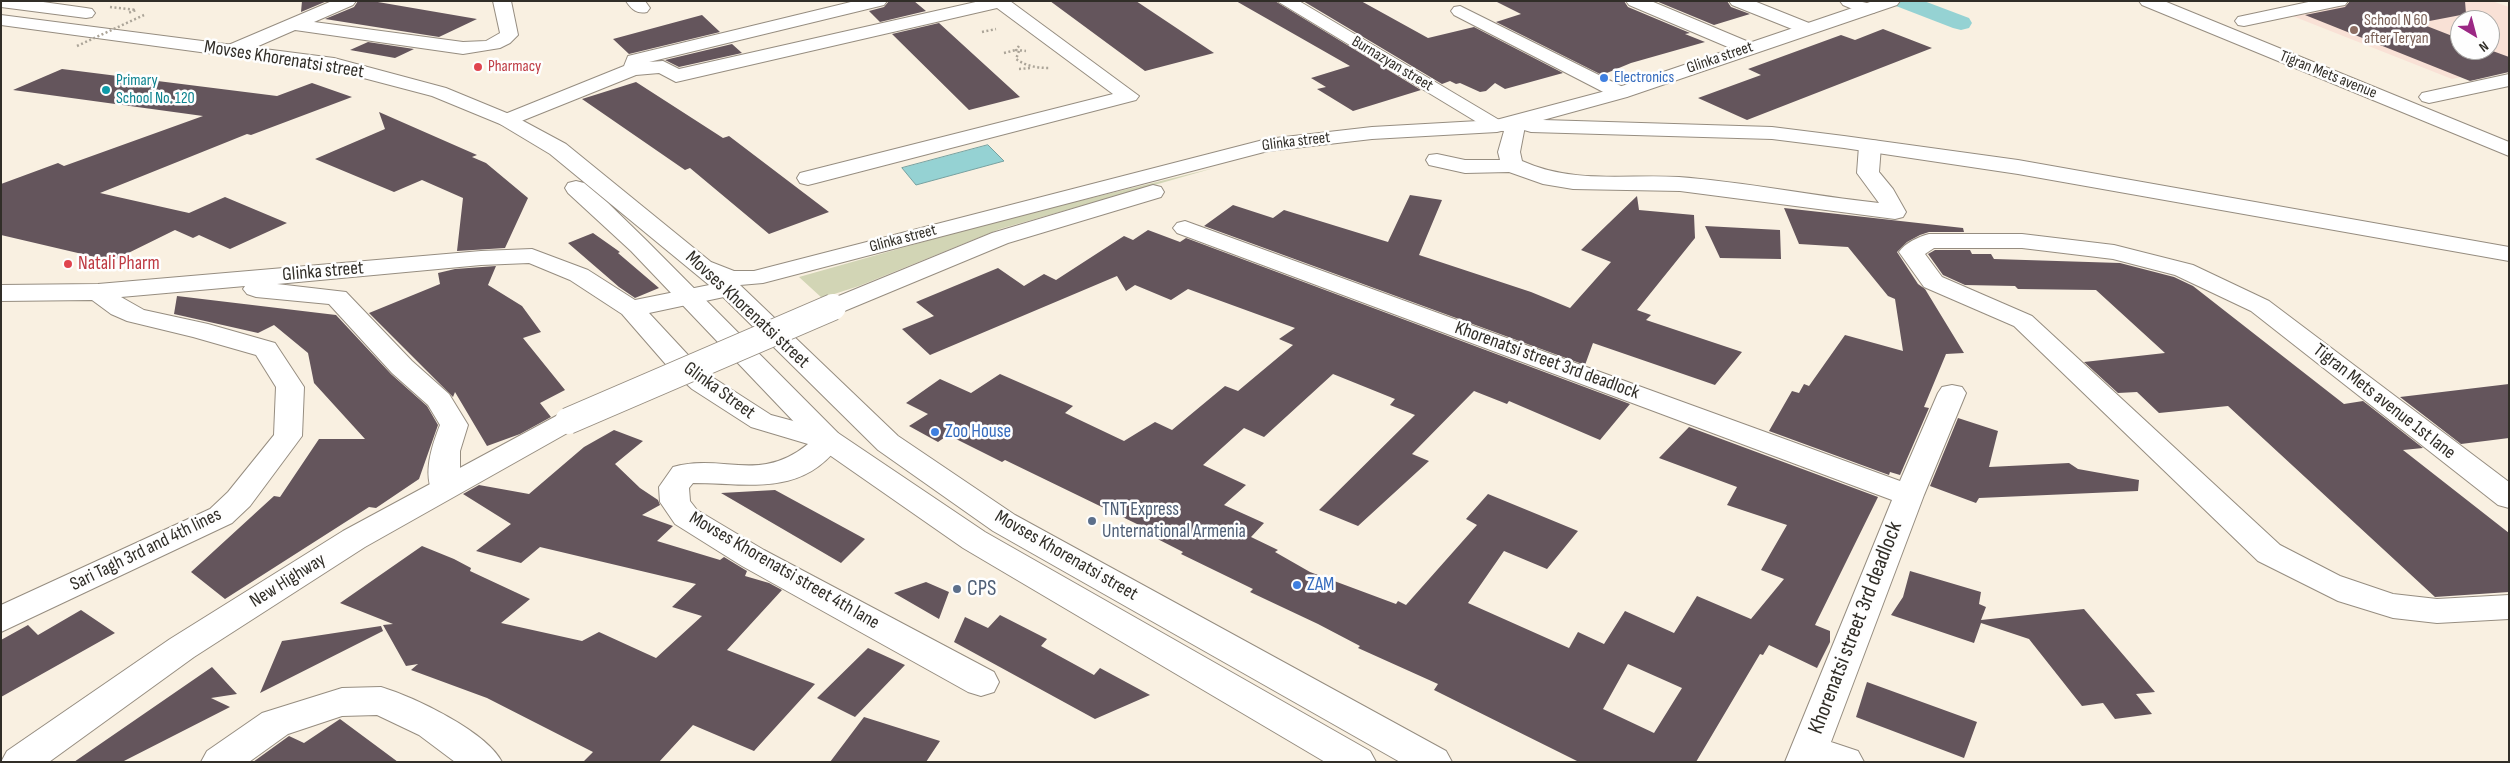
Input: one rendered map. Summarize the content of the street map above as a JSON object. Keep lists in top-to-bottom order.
{
  "streets": {
    "main road": [
      "Glinka street",
      "Movses Khorenatsi street",
      "Burnazyan street",
      "Tigran Mets avenue",
      "Khorenatsi street 3rd deadlock",
      "Glinka Street",
      "Tigran Mets avenue 1st lane",
      "Sari Tagh 3rd and 4th lines",
      "Movses Khorenatsi street 4th lane",
      "New Highway"
    ]
  },
  "crossings": [
    ["Glinka street", "Movses Khorenatsi street"],
    ["Glinka street", "Burnazyan street"],
    ["Glinka street", "Glinka Street"],
    ["Glinka street", "Sari Tagh 3rd and 4th lines"],
    ["Glinka street", "New Highway"],
    ["Movses Khorenatsi street", "Glinka Street"],
    ["Movses Khorenatsi street", "Movses Khorenatsi street 4th lane"],
    ["Glinka Street", "Movses Khorenatsi street 4th lane"]
  ],
  "places": [
    "School N 60 after Teryan",
    "Pharmacy",
    "Electronics",
    "Primary School No. 120",
    "Natali Pharm",
    "Zoo House",
    "TNT Express Unternational Armenia",
    "ZAM",
    "CPS"
  ],
  "north": "bottom right"
}
